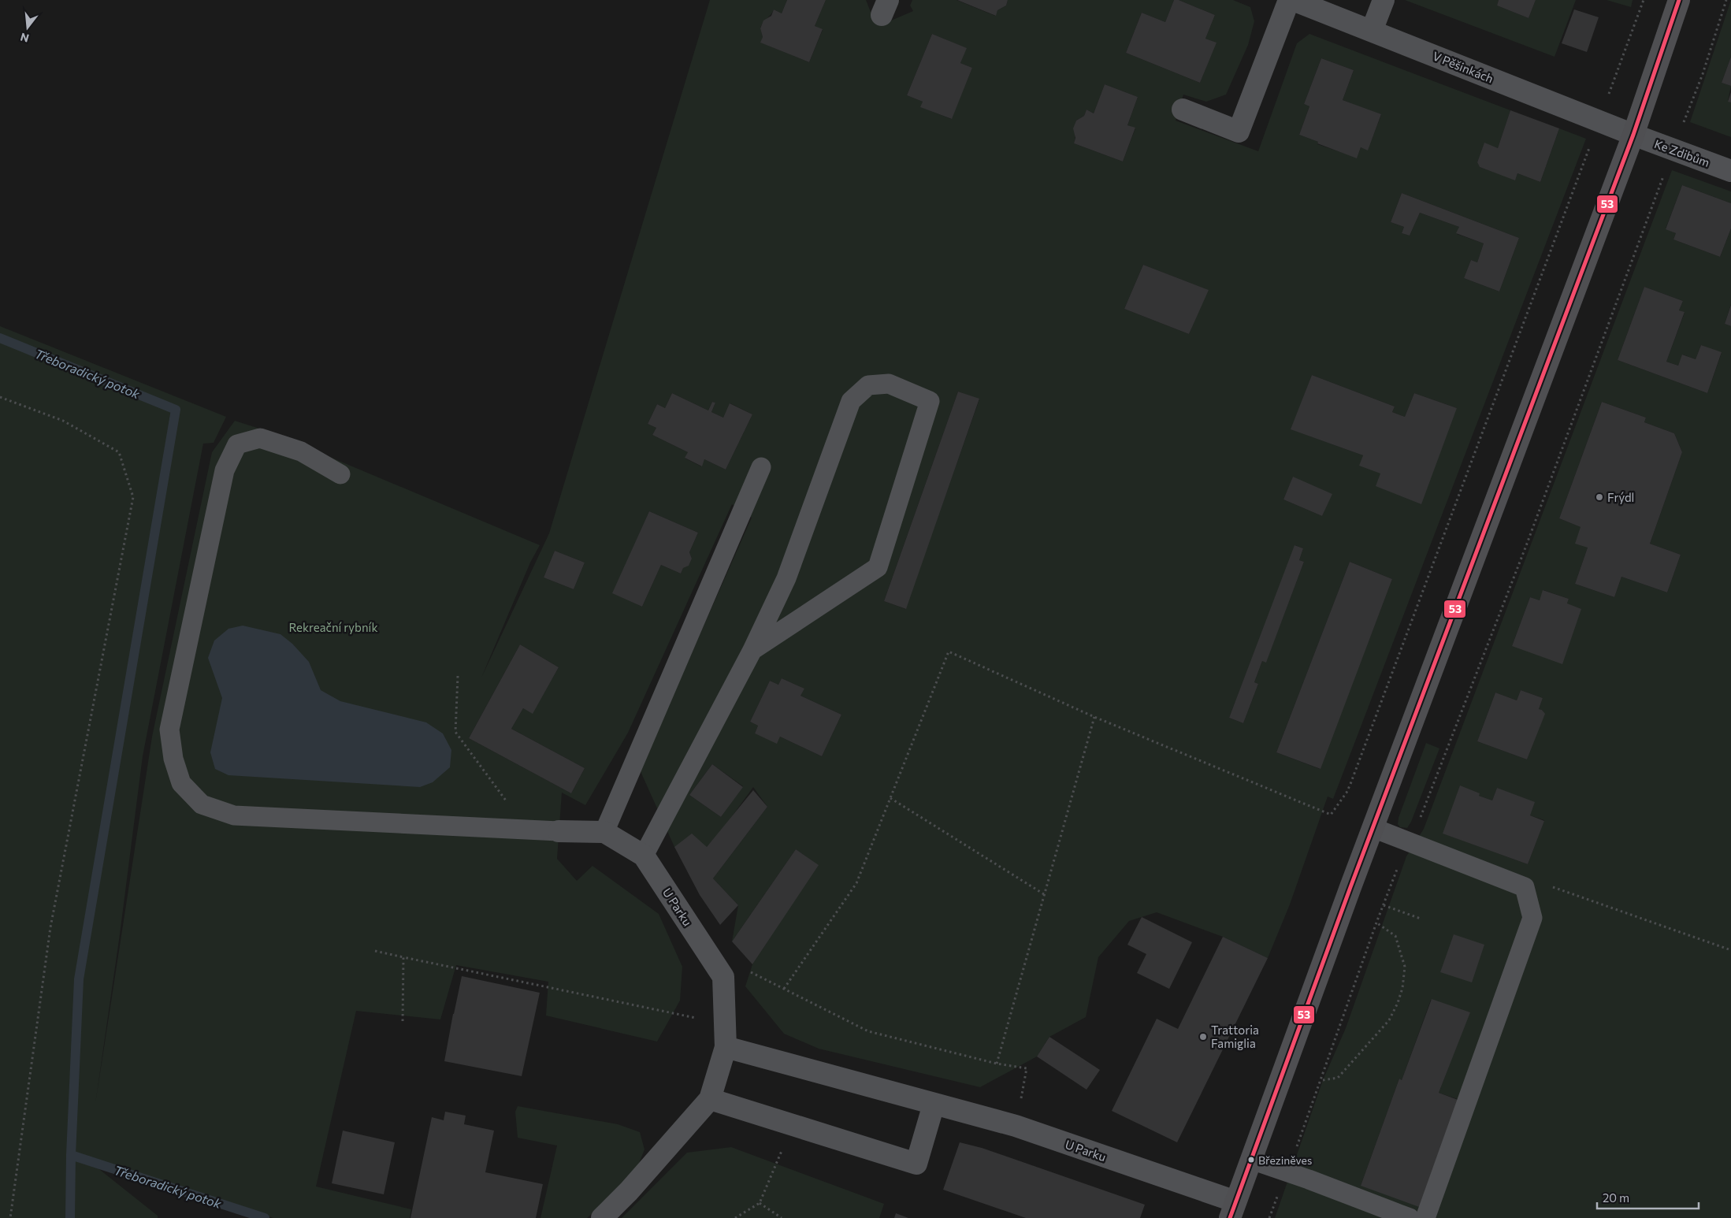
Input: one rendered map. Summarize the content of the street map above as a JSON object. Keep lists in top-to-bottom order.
{
  "streets": {
    "street": ["V Pěšinkách", "Ke Zdibům", "U Parku"]
  },
  "crossings": [
    ["V Pěšinkách", "Ke Zdibům"]
  ],
  "water": ["Třeboradický potok"],
  "parks": ["Rekreační rybník"],
  "places": ["Frýdl", "Trattoria Famiglia", "Březiněves"],
  "lines": ["transit line 53"],
  "scale_bar": "20 m",
  "north": "bottom"
}
